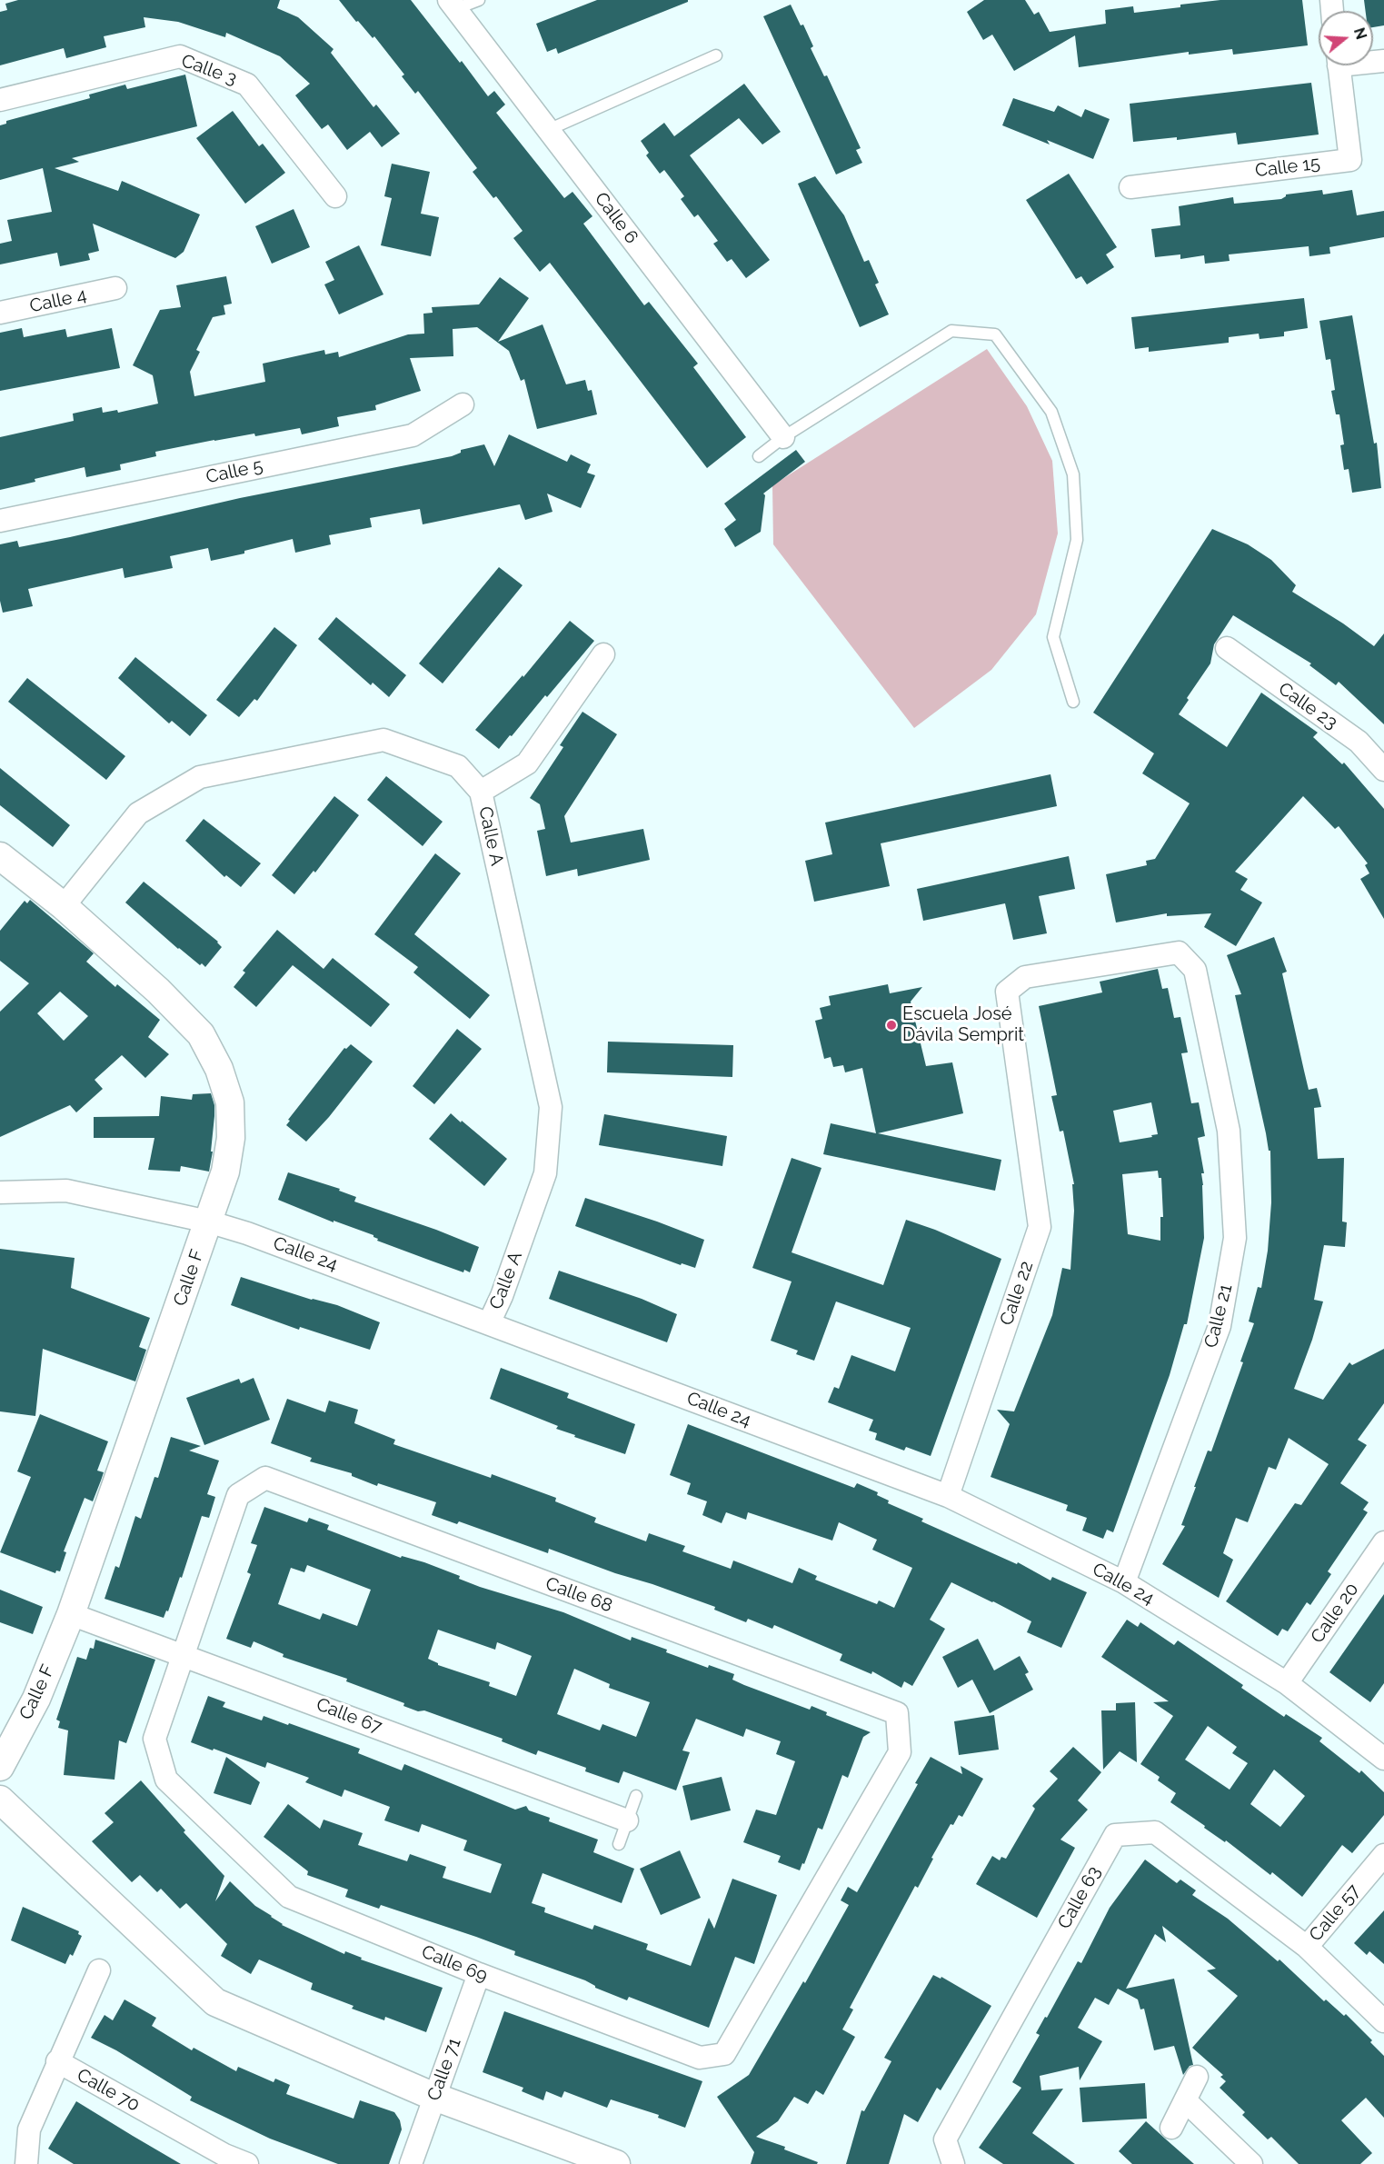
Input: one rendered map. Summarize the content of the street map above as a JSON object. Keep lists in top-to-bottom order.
{
  "streets": {
    "street": [
      "Calle 3",
      "Calle 15",
      "Calle 6",
      "Calle 4",
      "Calle 5",
      "Calle 23",
      "Calle A",
      "Calle 24",
      "Calle F",
      "Calle 22",
      "Calle 21",
      "Calle 68",
      "Calle 20",
      "Calle 67",
      "Calle 63",
      "Calle 57",
      "Calle 69",
      "Calle 71",
      "Calle 70"
    ]
  },
  "crossings": [
    ["Calle A", "Calle 24"],
    ["Calle A", "Calle F"],
    ["Calle 24", "Calle F"],
    ["Calle 24", "Calle 22"],
    ["Calle 24", "Calle 21"],
    ["Calle 24", "Calle 20"],
    ["Calle F", "Calle 67"],
    ["Calle 22", "Calle 21"],
    ["Calle 68", "Calle 67"],
    ["Calle 68", "Calle 69"],
    ["Calle 67", "Calle 69"],
    ["Calle 63", "Calle 57"],
    ["Calle 69", "Calle 71"]
  ],
  "places": ["Escuela José Dávila Semprit"],
  "north": "right"
}
